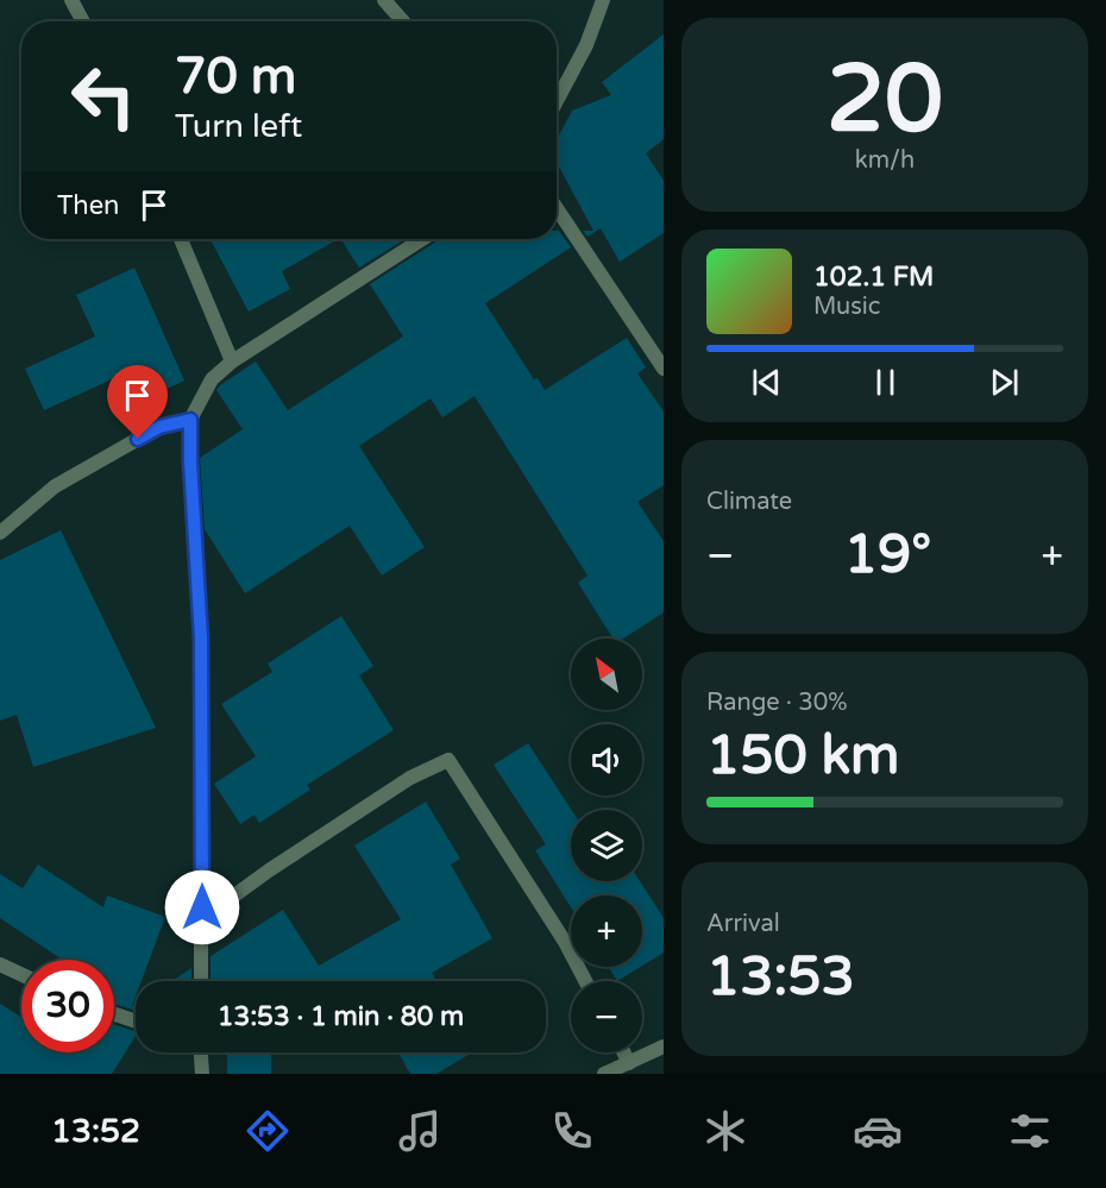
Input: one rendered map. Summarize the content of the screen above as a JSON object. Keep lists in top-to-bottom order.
{
  "north": "top left",
  "page": {
    "tile": [
      ["20", "km/h"],
      "Climate",
      ["Range · 30%", "150 km"],
      ["Arrival", "13:53"]
    ],
    "turn": ["70 m", "Turn left"],
    "then": "Then",
    "song": ["102.1 FM", "Music"],
    "heat": ["−", "19°", "+"],
    "map_buttons": ["+", "−"],
    "limit": "30",
    "trip": "13:53 · 1 min · 80 m",
    "tabs": "13:52"
  }
}
